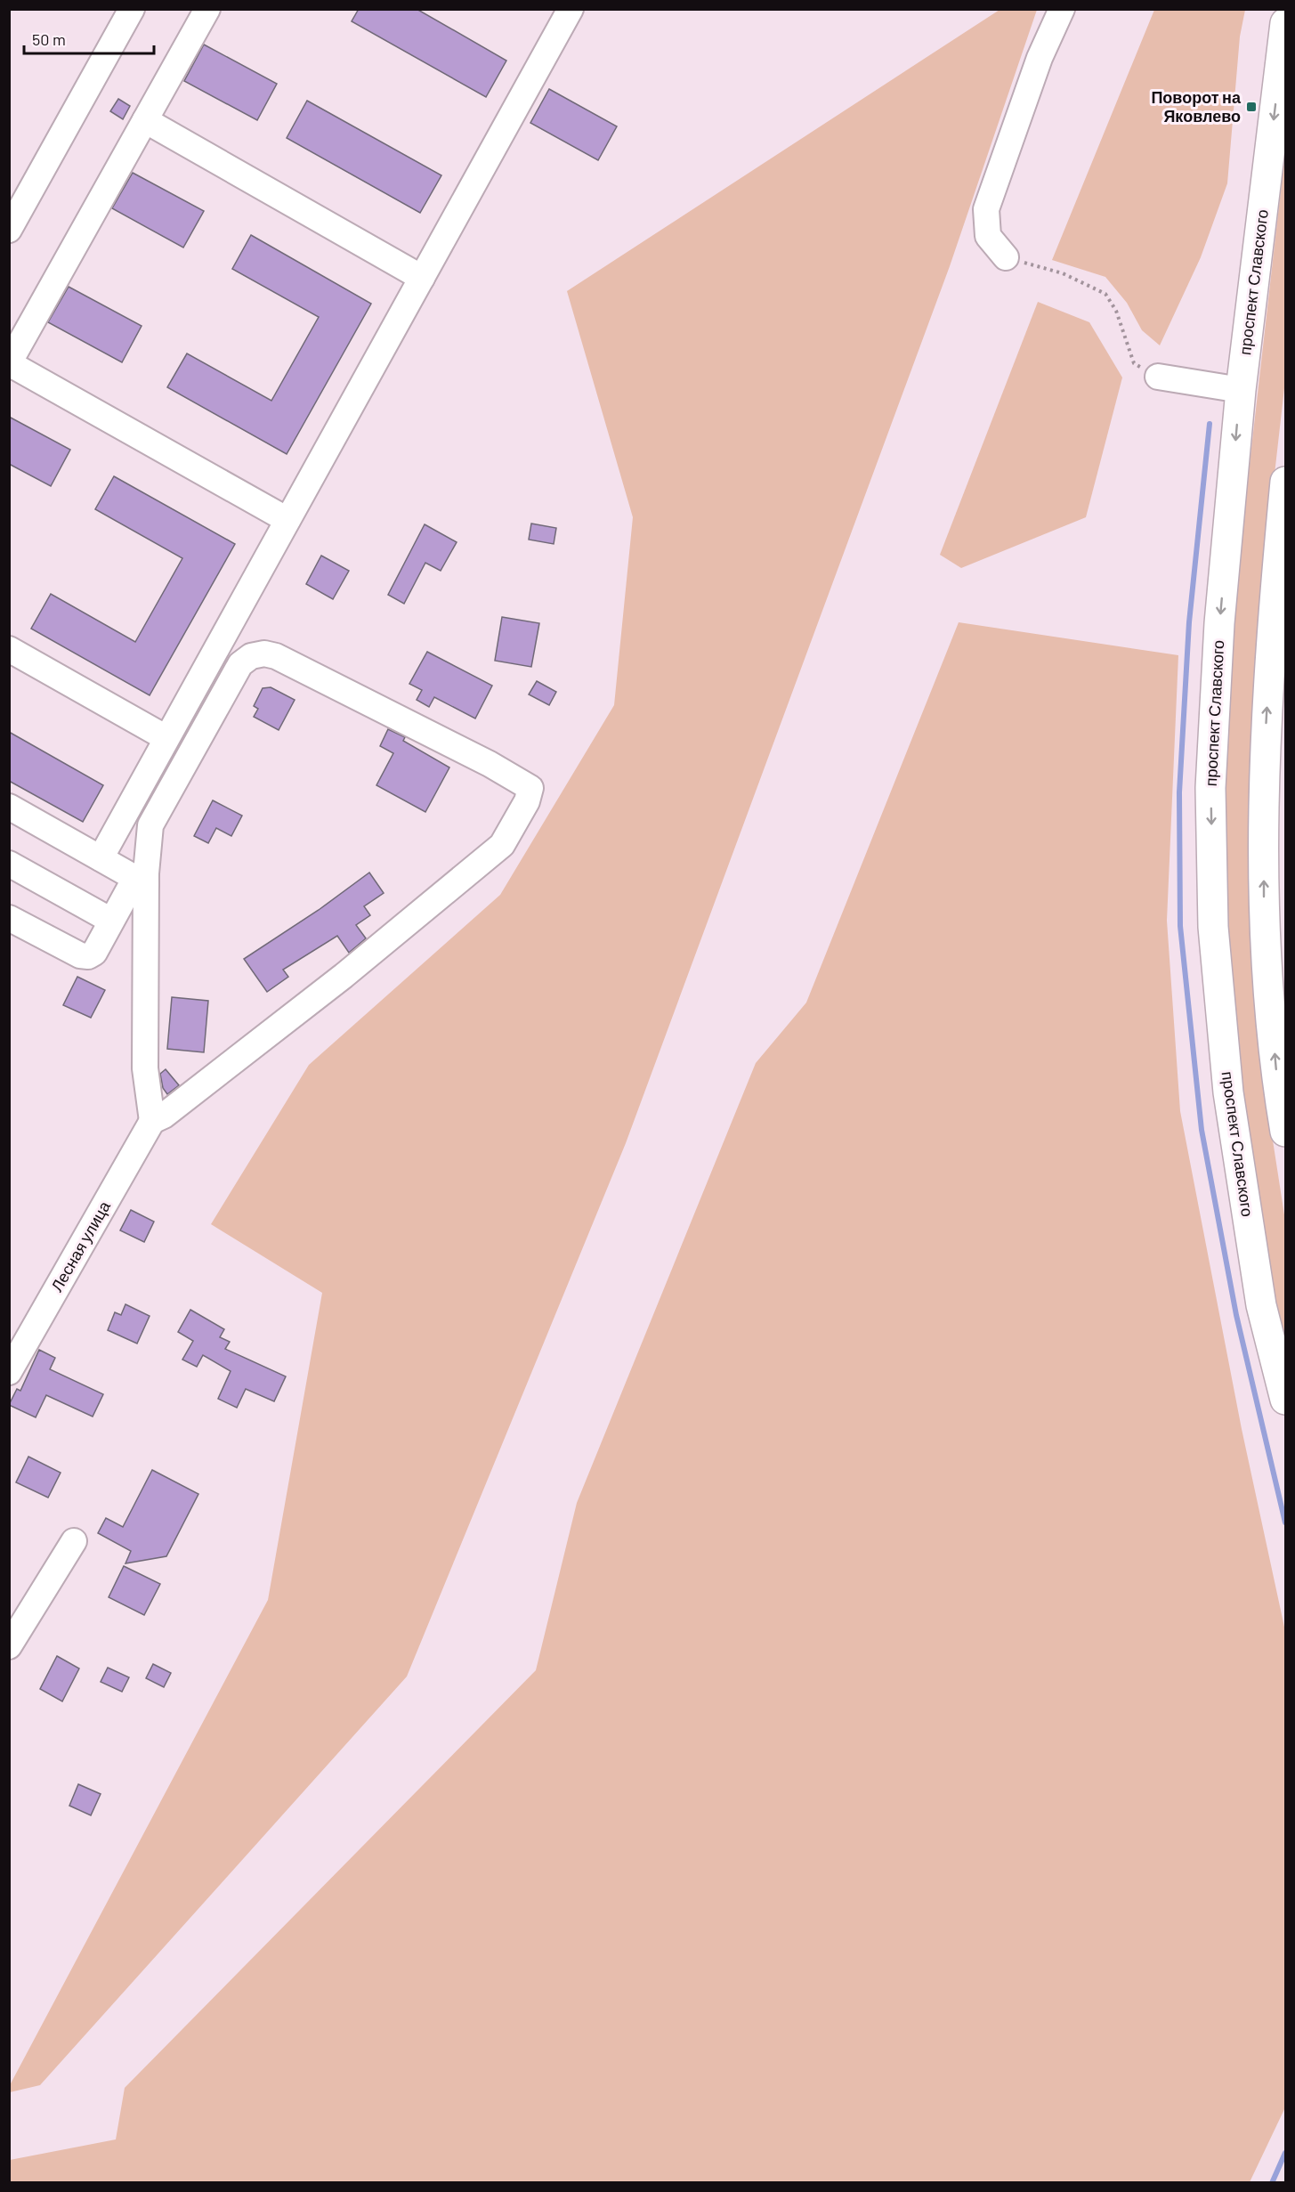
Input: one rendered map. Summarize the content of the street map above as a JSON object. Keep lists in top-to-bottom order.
{
  "streets": {
    "main road": ["проспект Славского"],
    "street": ["Лесная улица"]
  },
  "places": {
    "transit": ["Поворот на Яковлево"]
  },
  "scale_bar": "50 m"
}
